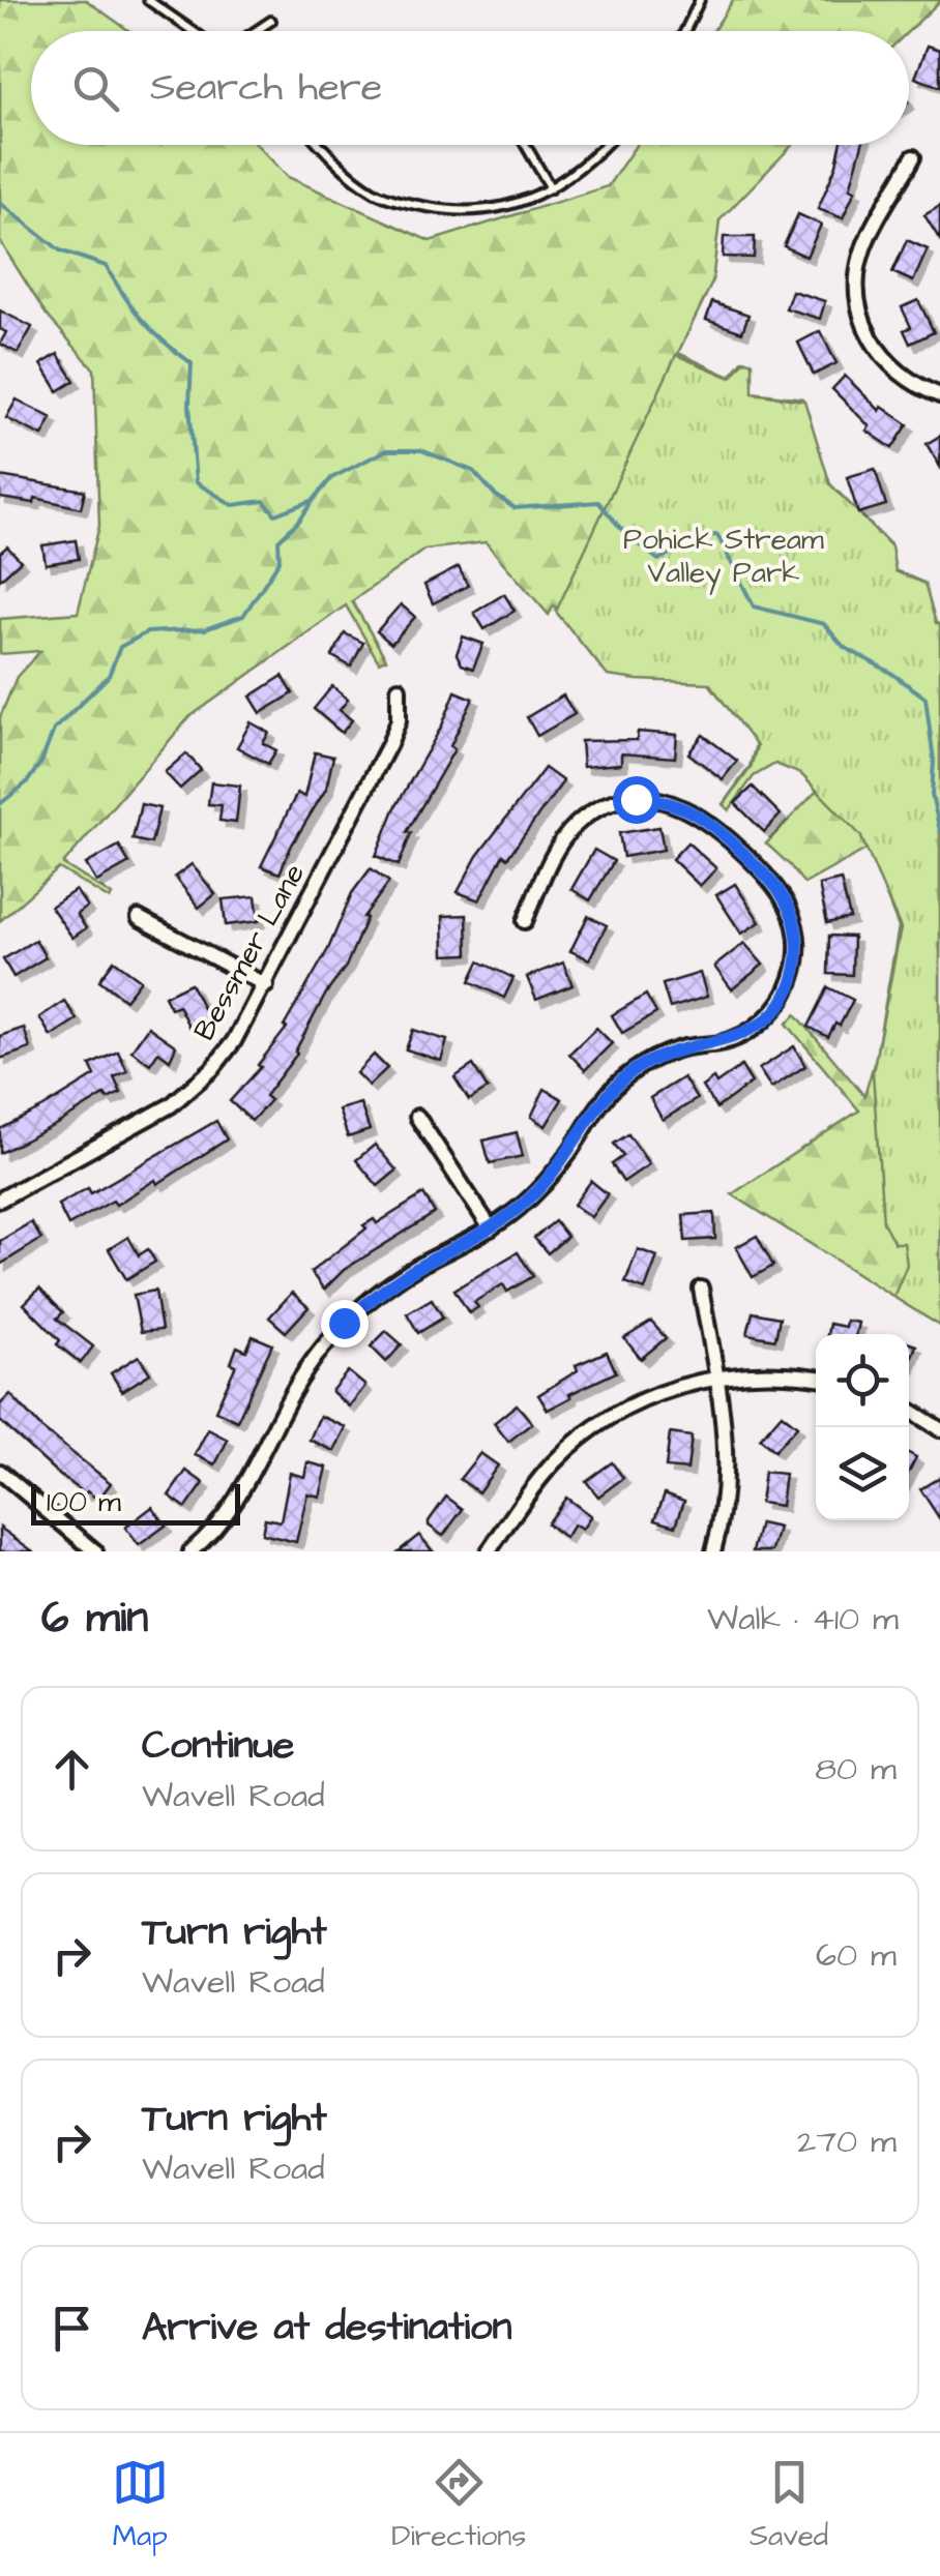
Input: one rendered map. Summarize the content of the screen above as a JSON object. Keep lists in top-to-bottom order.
{
  "streets": {
    "street": ["Bessmer Lane"]
  },
  "parks": ["Pohick Stream Valley Park"],
  "scale_bar": "100 m",
  "page": {
    "search": "Search here",
    "scale": "100 m",
    "heading": ["6 min", "Walk · 410 m"],
    "list": [
      ["Continue", "Wavell Road", "80 m"],
      ["Turn right", "Wavell Road", "60 m"],
      ["Turn right", "Wavell Road", "270 m"],
      "Arrive at destination"
    ],
    "nav": ["Map", "Directions", "Saved"]
  }
}
